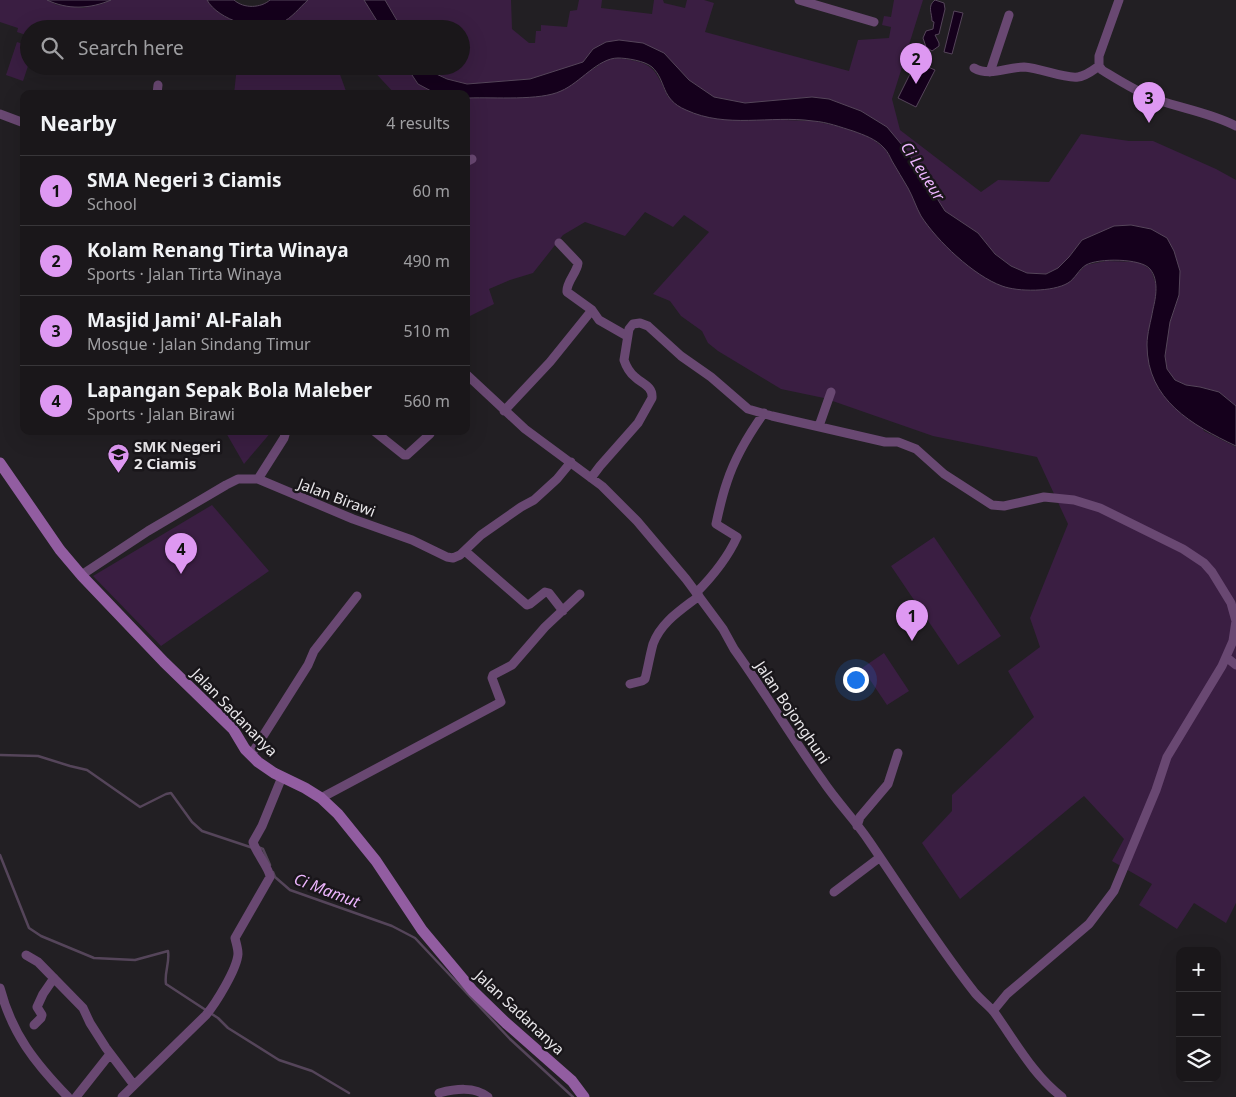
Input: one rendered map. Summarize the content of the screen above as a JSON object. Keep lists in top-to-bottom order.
{
  "streets": {
    "street": ["Jalan Birawi", "Jalan Sadananya", "Jalan Bojonghuni"]
  },
  "crossings": [
    ["Jalan Birawi", "Jalan Sadananya"]
  ],
  "water": ["Ci Leueur", "Ci Mamut"],
  "places": {
    "school or university": ["SMK Negeri 2 Ciamis"]
  },
  "page": {
    "search": "Search here",
    "pins": [
      "2",
      "3",
      "4",
      "1"
    ],
    "heading": ["Nearby", "4 results"],
    "list": [
      {
        "mark": "1",
        "name": "SMA Negeri 3 Ciamis",
        "note": "School",
        "value": "60 m"
      },
      {
        "mark": "2",
        "name": "Kolam Renang Tirta Winaya",
        "note": "Sports · Jalan Tirta Winaya",
        "value": "490 m"
      },
      {
        "mark": "3",
        "name": "Masjid Jami' Al-Falah",
        "note": "Mosque · Jalan Sindang Timur",
        "value": "510 m"
      },
      {
        "mark": "4",
        "name": "Lapangan Sepak Bola Maleber",
        "note": "Sports · Jalan Birawi",
        "value": "560 m"
      }
    ],
    "map_buttons": ["+", "−"]
  }
}
